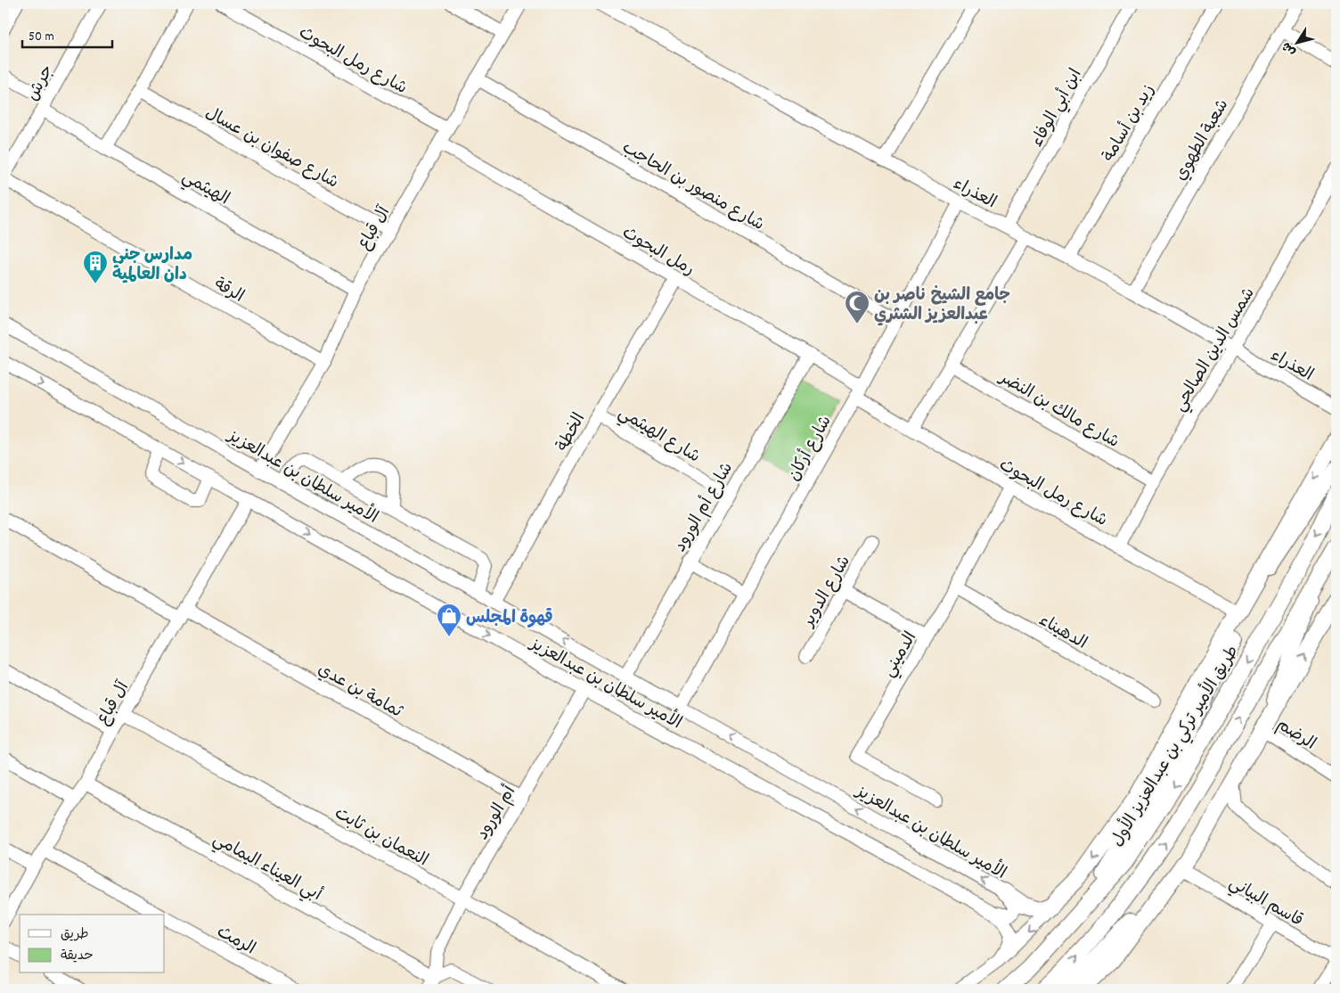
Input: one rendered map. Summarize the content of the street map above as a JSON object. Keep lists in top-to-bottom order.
{
  "streets": {
    "main road": ["طريق الأمير تركي بن عبدالعزيز الأول"],
    "street": [
      "شارع رمل البحوث",
      "جرش",
      "ابن أبي الوفاء",
      "زيد بن أسامة",
      "شعبة الطهوي",
      "شارع صفوان بن عسال",
      "شارع منصور بن الحاجب",
      "الهيثمي",
      "العذراء",
      "آل قباع",
      "رمل البحوث",
      "الرقة",
      "شمس الدين الصالحي",
      "شارع مالك بن النضر",
      "الخطة",
      "شارع الهيثمي",
      "شارع أركان",
      "الأمير سلطان بن عبدالعزيز",
      "شارع أم الورود",
      "شارع الدوير",
      "الدهيناء",
      "الدميني",
      "ثمامة بن عدي",
      "الرضم",
      "أم الورود",
      "النعمان بن ثابت",
      "أبي العيناء اليمامي",
      "قاسم البياني",
      "الرمث"
    ]
  },
  "crossings": [
    ["شارع رمل البحوث", "آل قباع"],
    ["شارع رمل البحوث", "رمل البحوث"],
    ["شارع رمل البحوث", "شمس الدين الصالحي"],
    ["شارع رمل البحوث", "شارع أركان"],
    ["شارع رمل البحوث", "الدميني"],
    ["جرش", "الهيثمي"],
    ["جرش", "الرقة"],
    ["ابن أبي الوفاء", "العذراء"],
    ["زيد بن أسامة", "العذراء"],
    ["شعبة الطهوي", "العذراء"],
    ["شارع صفوان بن عسال", "آل قباع"],
    ["شارع منصور بن الحاجب", "آل قباع"],
    ["شارع منصور بن الحاجب", "شارع أركان"],
    ["الهيثمي", "آل قباع"],
    ["العذراء", "شمس الدين الصالحي"],
    ["العذراء", "شارع أركان"],
    ["آل قباع", "رمل البحوث"],
    ["آل قباع", "الرقة"],
    ["آل قباع", "الأمير سلطان بن عبدالعزيز"],
    ["آل قباع", "ثمامة بن عدي"],
    ["آل قباع", "النعمان بن ثابت"],
    ["آل قباع", "أبي العيناء اليمامي"],
    ["آل قباع", "الرمث"],
    ["رمل البحوث", "الخطة"],
    ["رمل البحوث", "شارع أركان"],
    ["رمل البحوث", "شارع أم الورود"],
    ["شمس الدين الصالحي", "شارع مالك بن النضر"],
    ["الخطة", "شارع الهيثمي"],
    ["الخطة", "الأمير سلطان بن عبدالعزيز"],
    ["شارع الهيثمي", "شارع أم الورود"],
    ["شارع أركان", "الأمير سلطان بن عبدالعزيز"],
    ["الأمير سلطان بن عبدالعزيز", "شارع أم الورود"],
    ["الأمير سلطان بن عبدالعزيز", "أم الورود"],
    ["الدهيناء", "الدميني"],
    ["ثمامة بن عدي", "أم الورود"],
    ["أم الورود", "النعمان بن ثابت"],
    ["أم الورود", "أبي العيناء اليمامي"]
  ],
  "places": {
    "building": ["مدارس جنى دان العالمية"],
    "mosque": ["جامع الشيخ ناصر بن عبدالعزيز الشثري"],
    "shop": ["قهوة المجلس"]
  },
  "legend": ["طريق", "حديقة"],
  "scale_bar": "50 m",
  "north": "bottom left"
}
